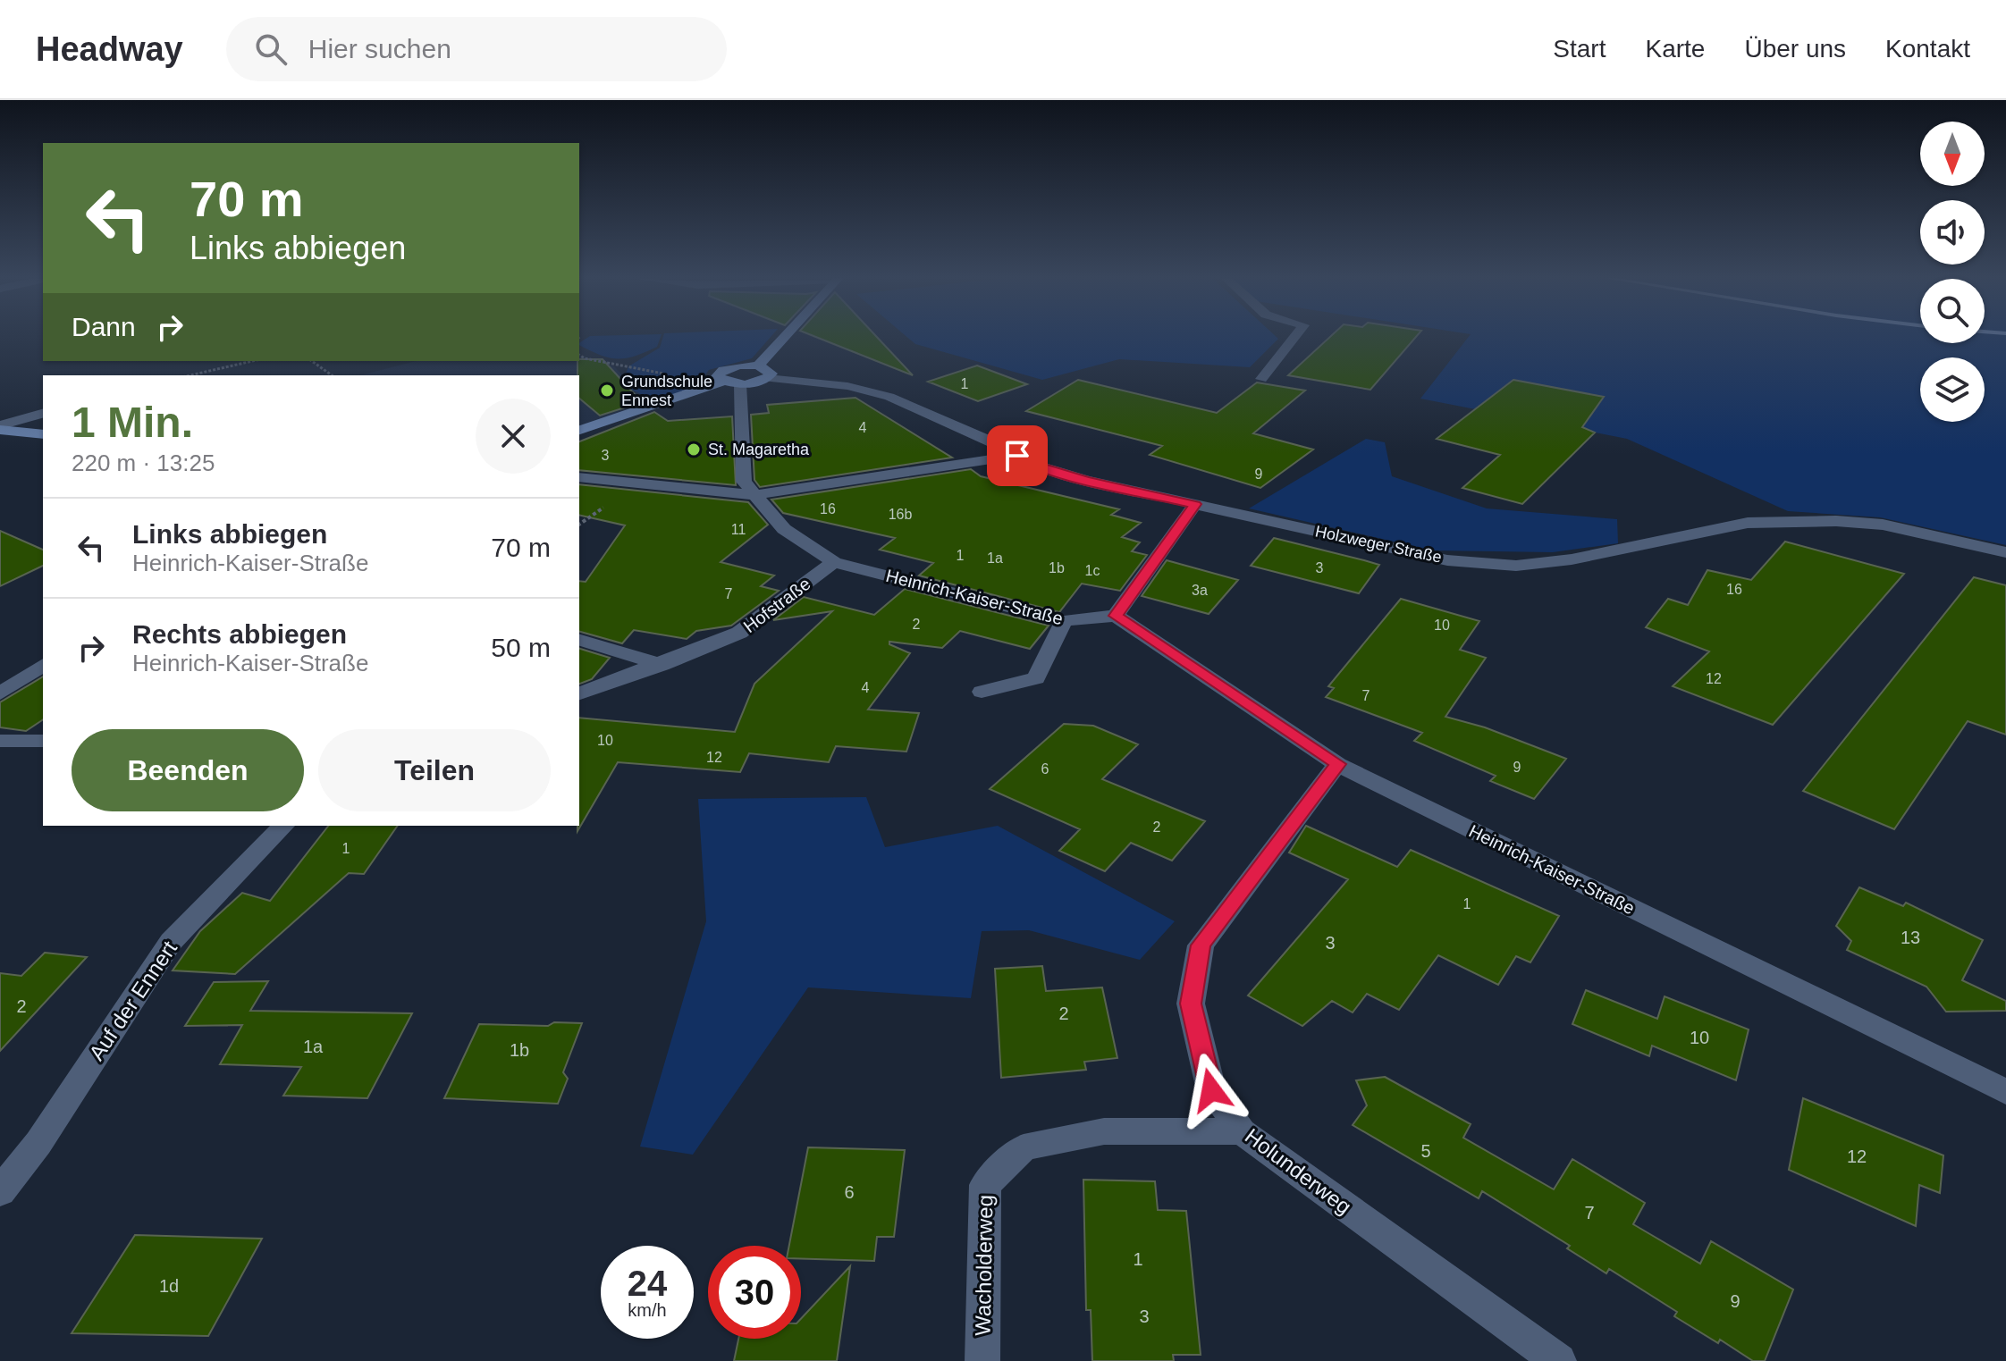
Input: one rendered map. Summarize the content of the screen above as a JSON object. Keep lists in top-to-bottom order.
{
  "streets": {
    "street": [
      "Holzweger Straße",
      "Heinrich-Kaiser-Straße",
      "Hofstraße",
      "Auf der Ennert",
      "Holunderweg",
      "Wacholderweg"
    ]
  },
  "crossings": [
    ["Heinrich-Kaiser-Straße", "Hofstraße"],
    ["Heinrich-Kaiser-Straße", "Holunderweg"],
    ["Holunderweg", "Wacholderweg"]
  ],
  "places": ["Grundschule Ennest", "St. Magaretha"],
  "house_numbers": [
    "1",
    "4",
    "3",
    "9",
    "16",
    "16b",
    "11",
    "1",
    "1a",
    "1b",
    "3",
    "1c",
    "16",
    "3a",
    "7",
    "2",
    "10",
    "12",
    "4",
    "7",
    "10",
    "12",
    "9",
    "6",
    "2",
    "1",
    "1",
    "13",
    "3",
    "2",
    "2",
    "10",
    "1a",
    "1b",
    "5",
    "12",
    "6",
    "7",
    "1",
    "1d",
    "9",
    "3"
  ],
  "north": "bottom",
  "page": {
    "header": "Headway",
    "search": "Hier suchen",
    "nav": [
      "Start",
      "Karte",
      "Über uns",
      "Kontakt"
    ],
    "turn": ["70 m", "Links abbiegen"],
    "then": "Dann",
    "heading": ["1 Min.", "220 m · 13:25"],
    "list": [
      {
        "name": "Links abbiegen",
        "note": "Heinrich-Kaiser-Straße",
        "value": "70 m"
      },
      {
        "name": "Rechts abbiegen",
        "note": "Heinrich-Kaiser-Straße",
        "value": "50 m"
      }
    ],
    "buttons": ["Beenden", "Teilen"],
    "speed": "24 km/h",
    "limit": "30"
  }
}
